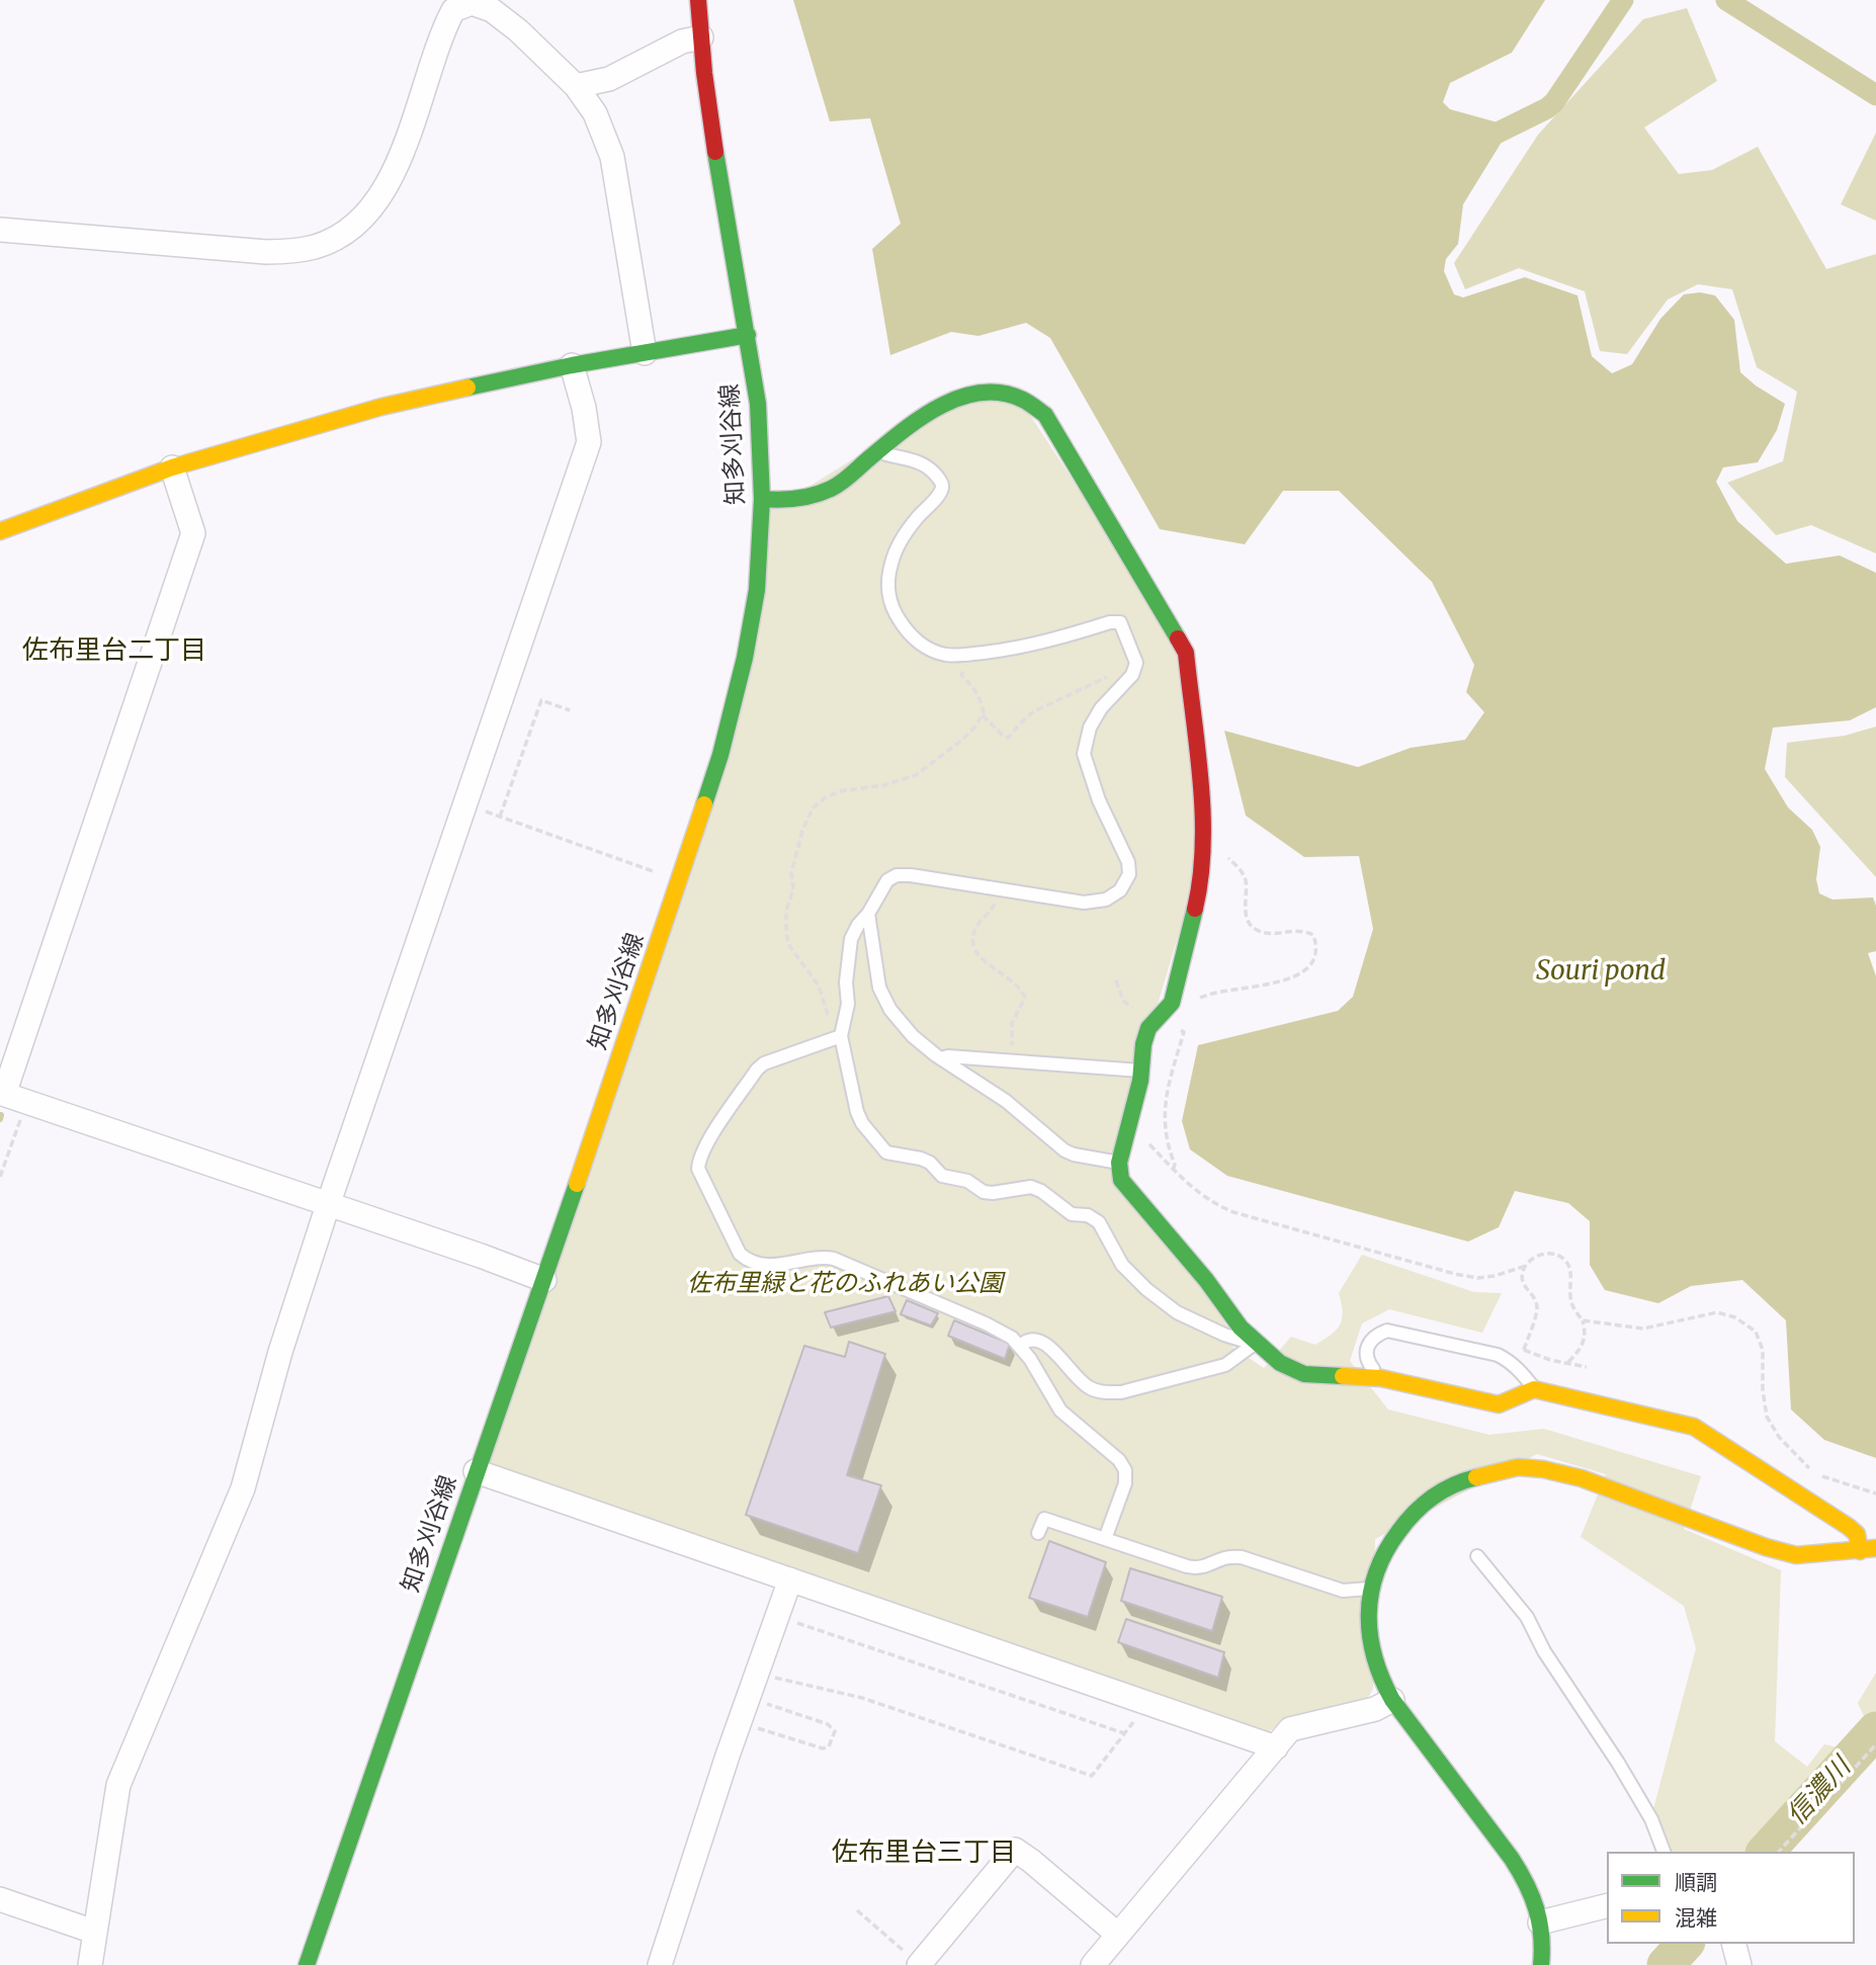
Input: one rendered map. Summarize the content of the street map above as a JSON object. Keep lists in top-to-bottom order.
{
  "streets": {
    "street": ["知多刈谷線"]
  },
  "districts": ["佐布里台二丁目", "佐布里台三丁目"],
  "water": ["Souri pond", "信濃川"],
  "parks": ["佐布里緑と花のふれあい公園"],
  "legend": ["順調", "混雑"]
}
